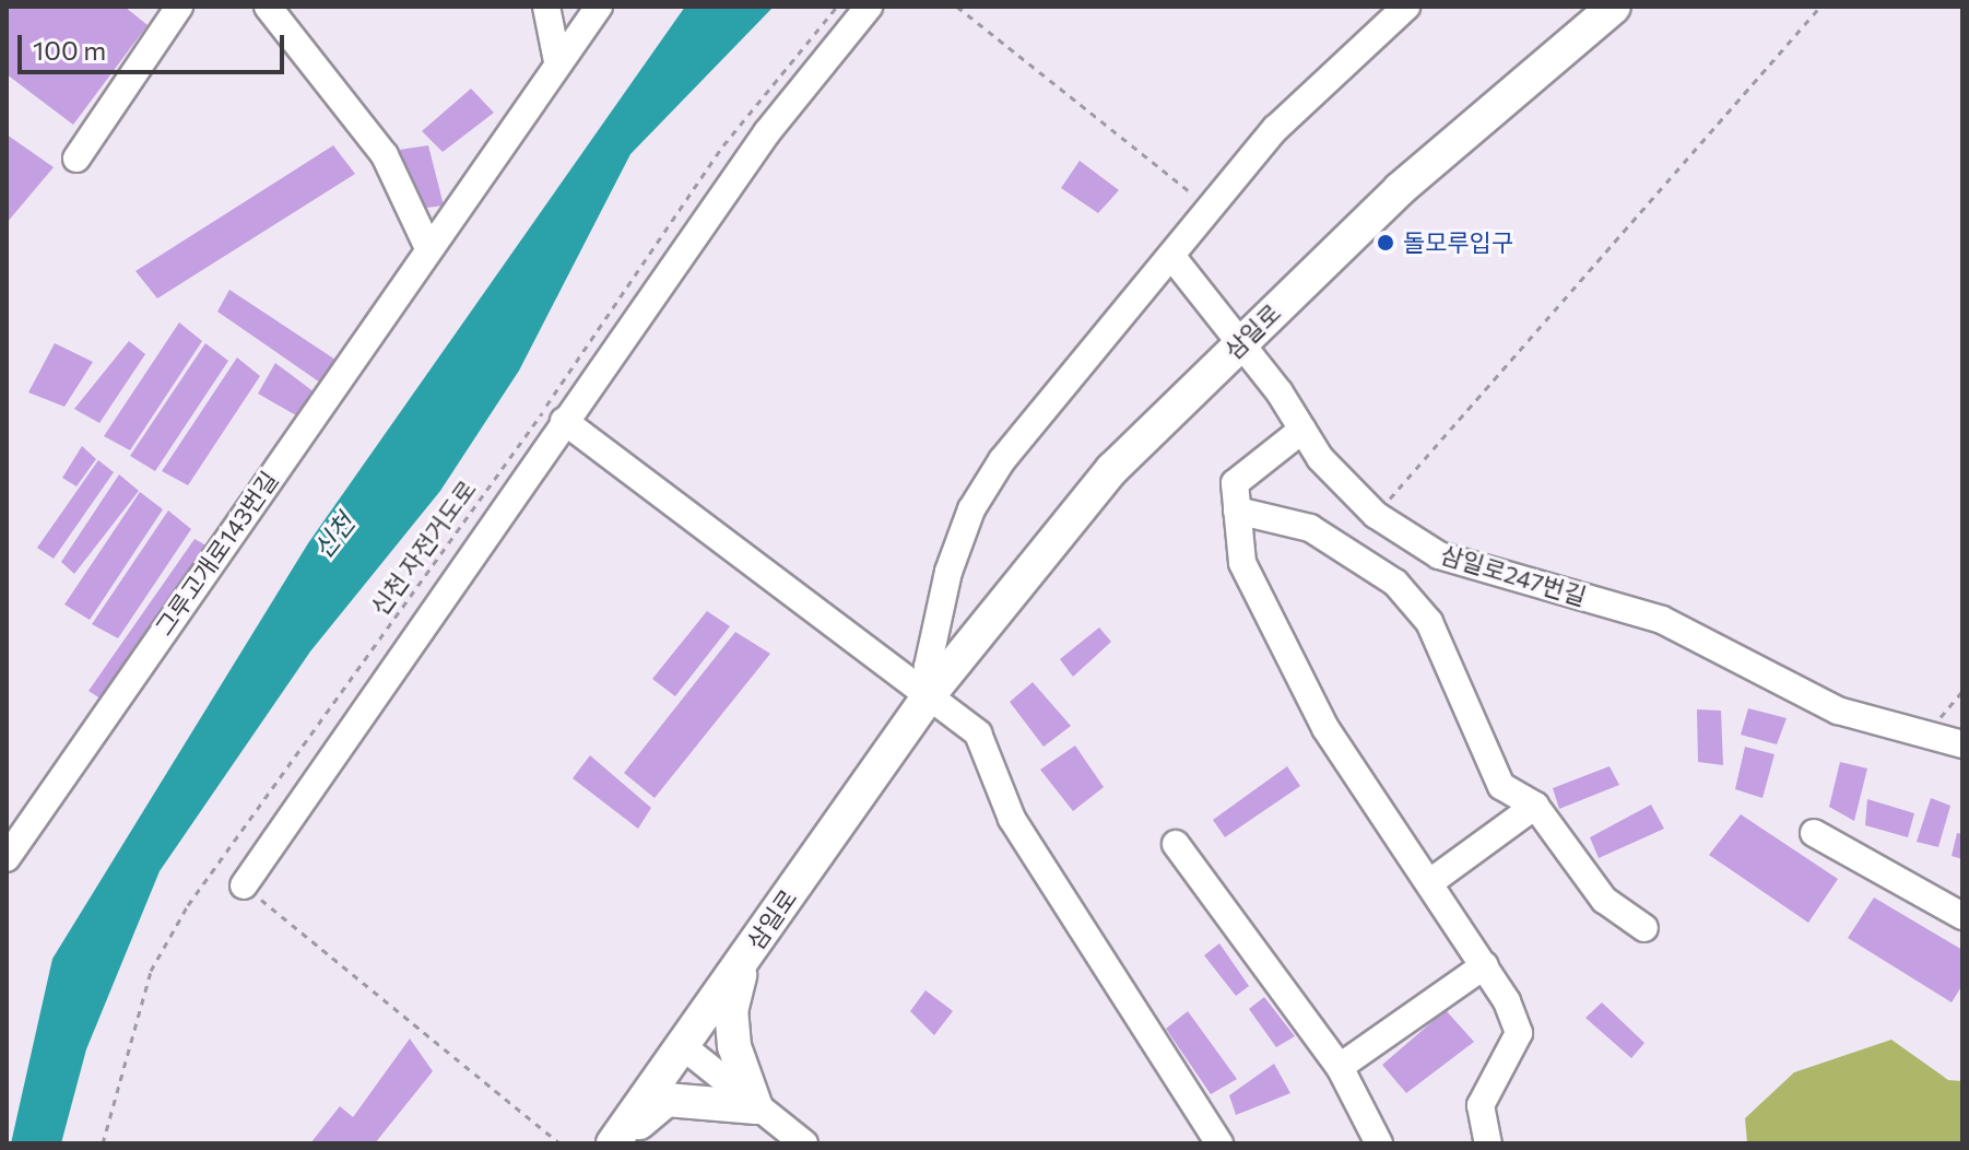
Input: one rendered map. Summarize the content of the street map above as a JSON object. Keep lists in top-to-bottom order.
{
  "streets": {
    "main road": ["삼일로"],
    "street": ["그루고개로143번길", "삼일로247번길"],
    "path": ["신천 자전거도로"]
  },
  "crossings": [
    ["삼일로", "삼일로247번길"]
  ],
  "water": ["신천"],
  "places": ["돌모루입구"],
  "scale_bar": "100 m"
}
